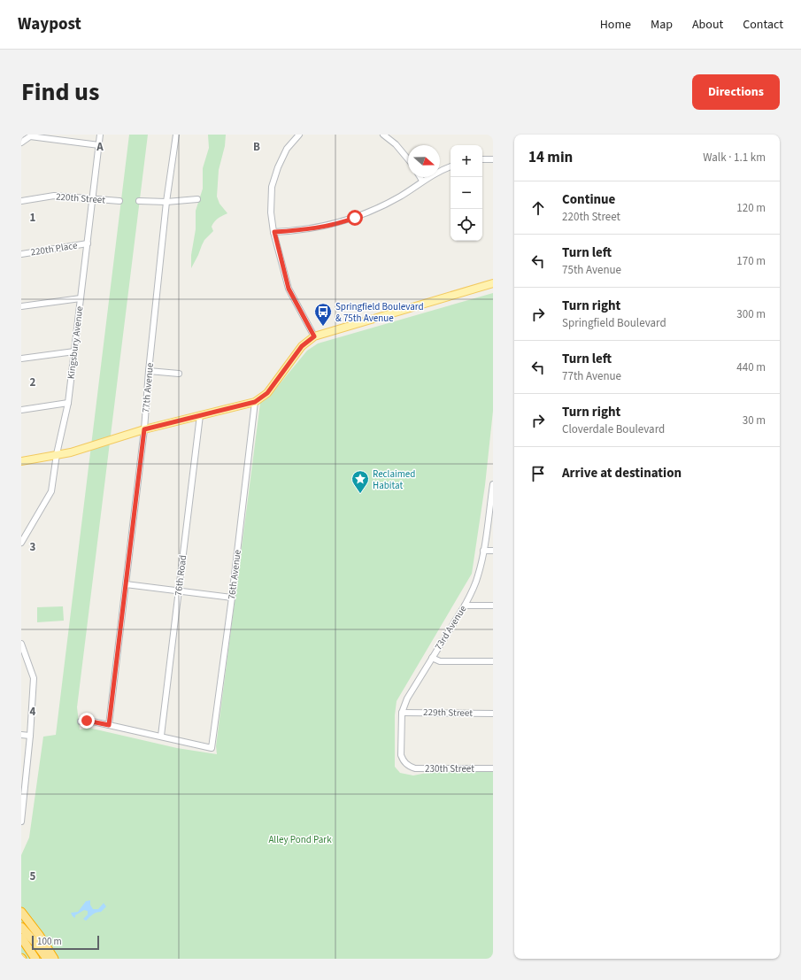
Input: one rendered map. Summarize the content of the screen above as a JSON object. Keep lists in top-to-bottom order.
{
  "streets": {
    "street": [
      "220th Street",
      "220th Place",
      "Kingsbury Avenue",
      "77th Avenue",
      "76th Avenue",
      "76th Road",
      "73rd Avenue",
      "229th Street",
      "230th Street"
    ]
  },
  "crossings": [
    ["220th Street", "Kingsbury Avenue"],
    ["220th Place", "Kingsbury Avenue"],
    ["76th Avenue", "76th Road"],
    ["73rd Avenue", "229th Street"],
    ["73rd Avenue", "230th Street"]
  ],
  "parks": ["Alley Pond Park"],
  "places": {
    "bus stop": ["Springfield Boulevard & 75th Avenue"],
    "place": ["Reclaimed Habitat"]
  },
  "scale_bar": "100 m",
  "north": "right",
  "page": {
    "header": "Waypost",
    "nav": [
      "Home",
      "Map",
      "About",
      "Contact"
    ],
    "title": "Find us",
    "buttons": "Directions",
    "heading": ["14 min", "Walk · 1.1 km"],
    "map_buttons": ["+", "−"],
    "list": [
      ["Continue", "220th Street", "120 m"],
      ["Turn left", "75th Avenue", "170 m"],
      ["Turn right", "Springfield Boulevard", "300 m"],
      ["Turn left", "77th Avenue", "440 m"],
      ["Turn right", "Cloverdale Boulevard", "30 m"],
      "Arrive at destination"
    ],
    "scale": "100 m"
  },
  "grid": {
    "columns": ["A", "B"],
    "rows": [
      "1",
      "2",
      "3",
      "4",
      "5"
    ]
  }
}
